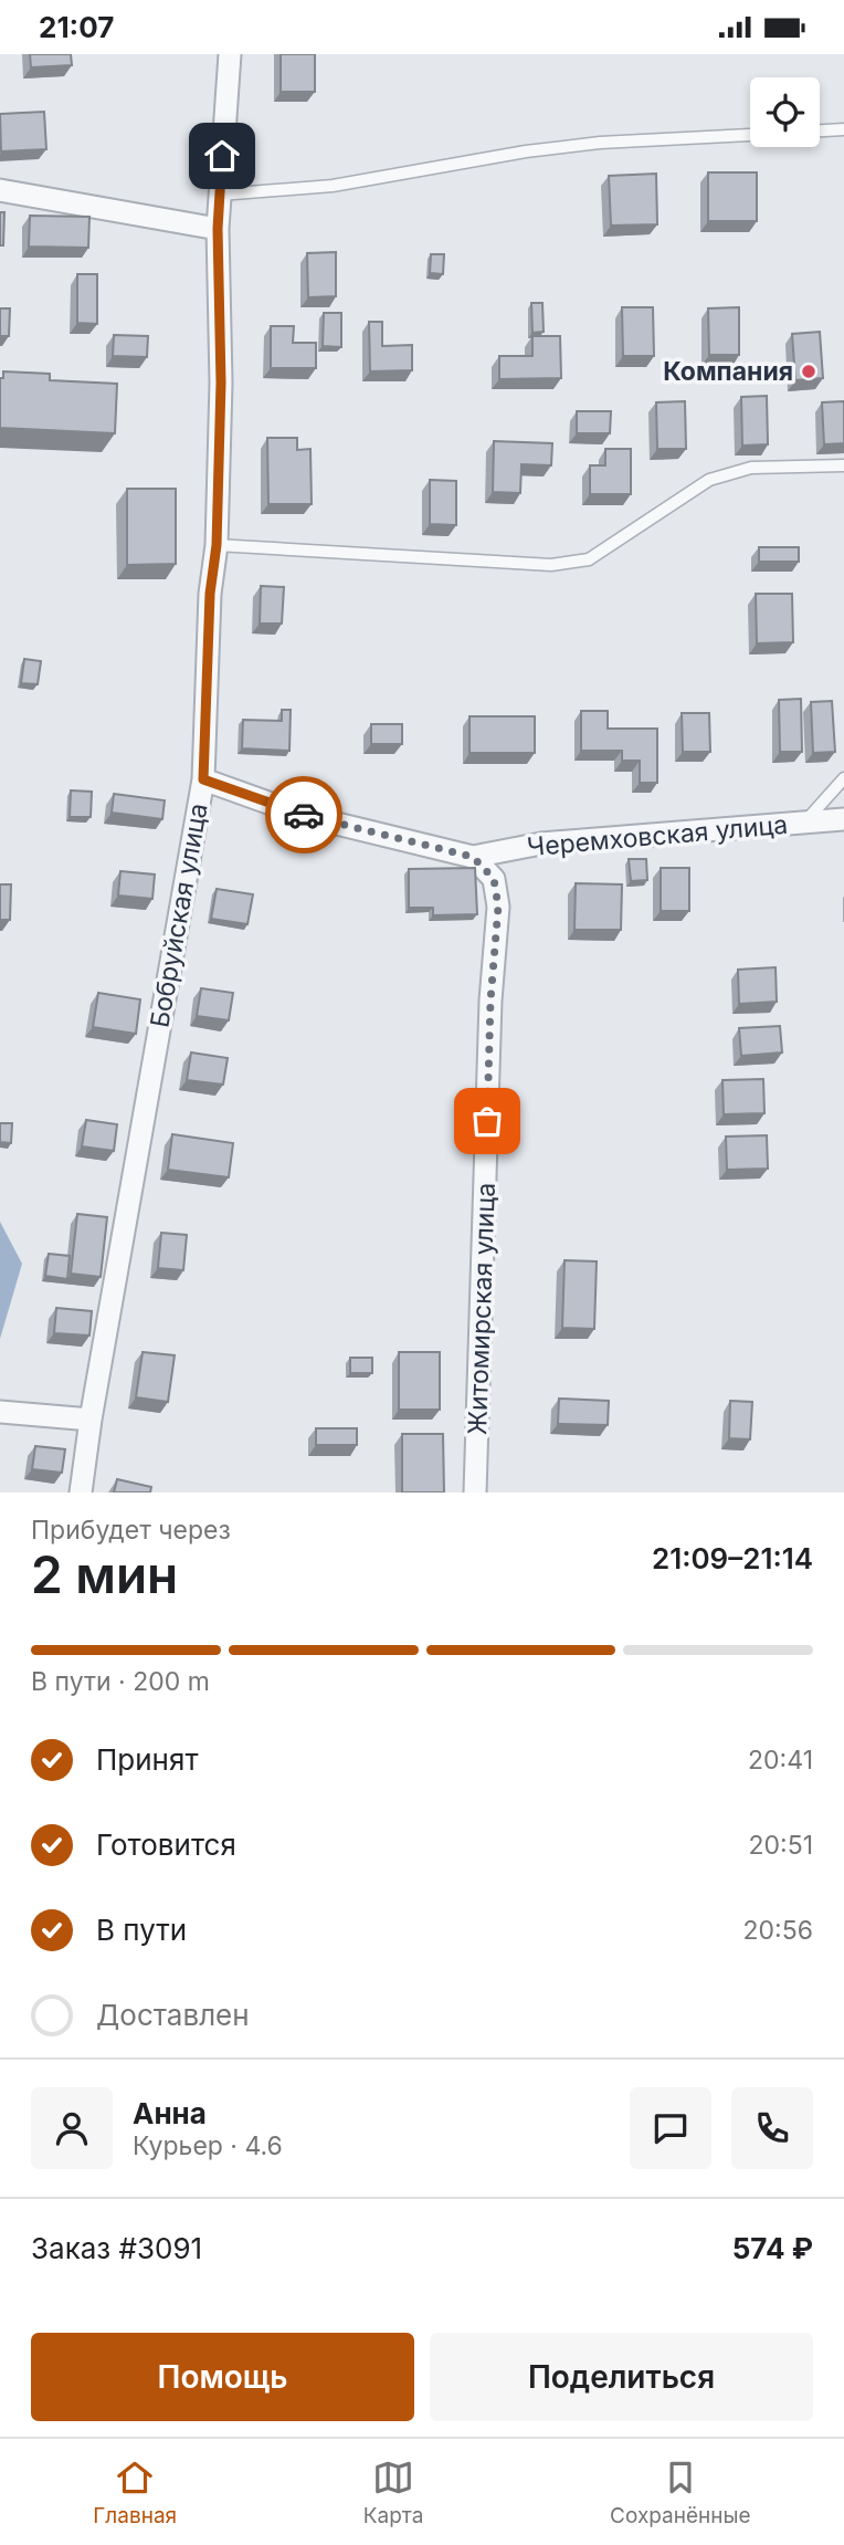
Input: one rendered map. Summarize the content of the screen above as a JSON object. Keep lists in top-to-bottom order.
{
  "streets": {
    "street": ["Черемховская улица", "Бобруйская улица", "Житомирская улица"]
  },
  "crossings": [
    ["Черемховская улица", "Бобруйская улица"],
    ["Черемховская улица", "Житомирская улица"]
  ],
  "places": ["Компания"],
  "page": {
    "status": "21:07",
    "heading": ["2 мин", "Прибудет через", "21:09–21:14"],
    "panel": [
      "Анна",
      "Курьер · 4.6",
      "Заказ #3091",
      "574 ₽"
    ],
    "bar": "В пути · 200 m",
    "list": [
      ["Принят", "20:41"],
      ["Готовится", "20:51"],
      ["В пути", "20:56"],
      "Доставлен"
    ],
    "buttons": ["Помощь", "Поделиться"],
    "tabs": ["Главная", "Карта", "Сохранённые"]
  }
}
